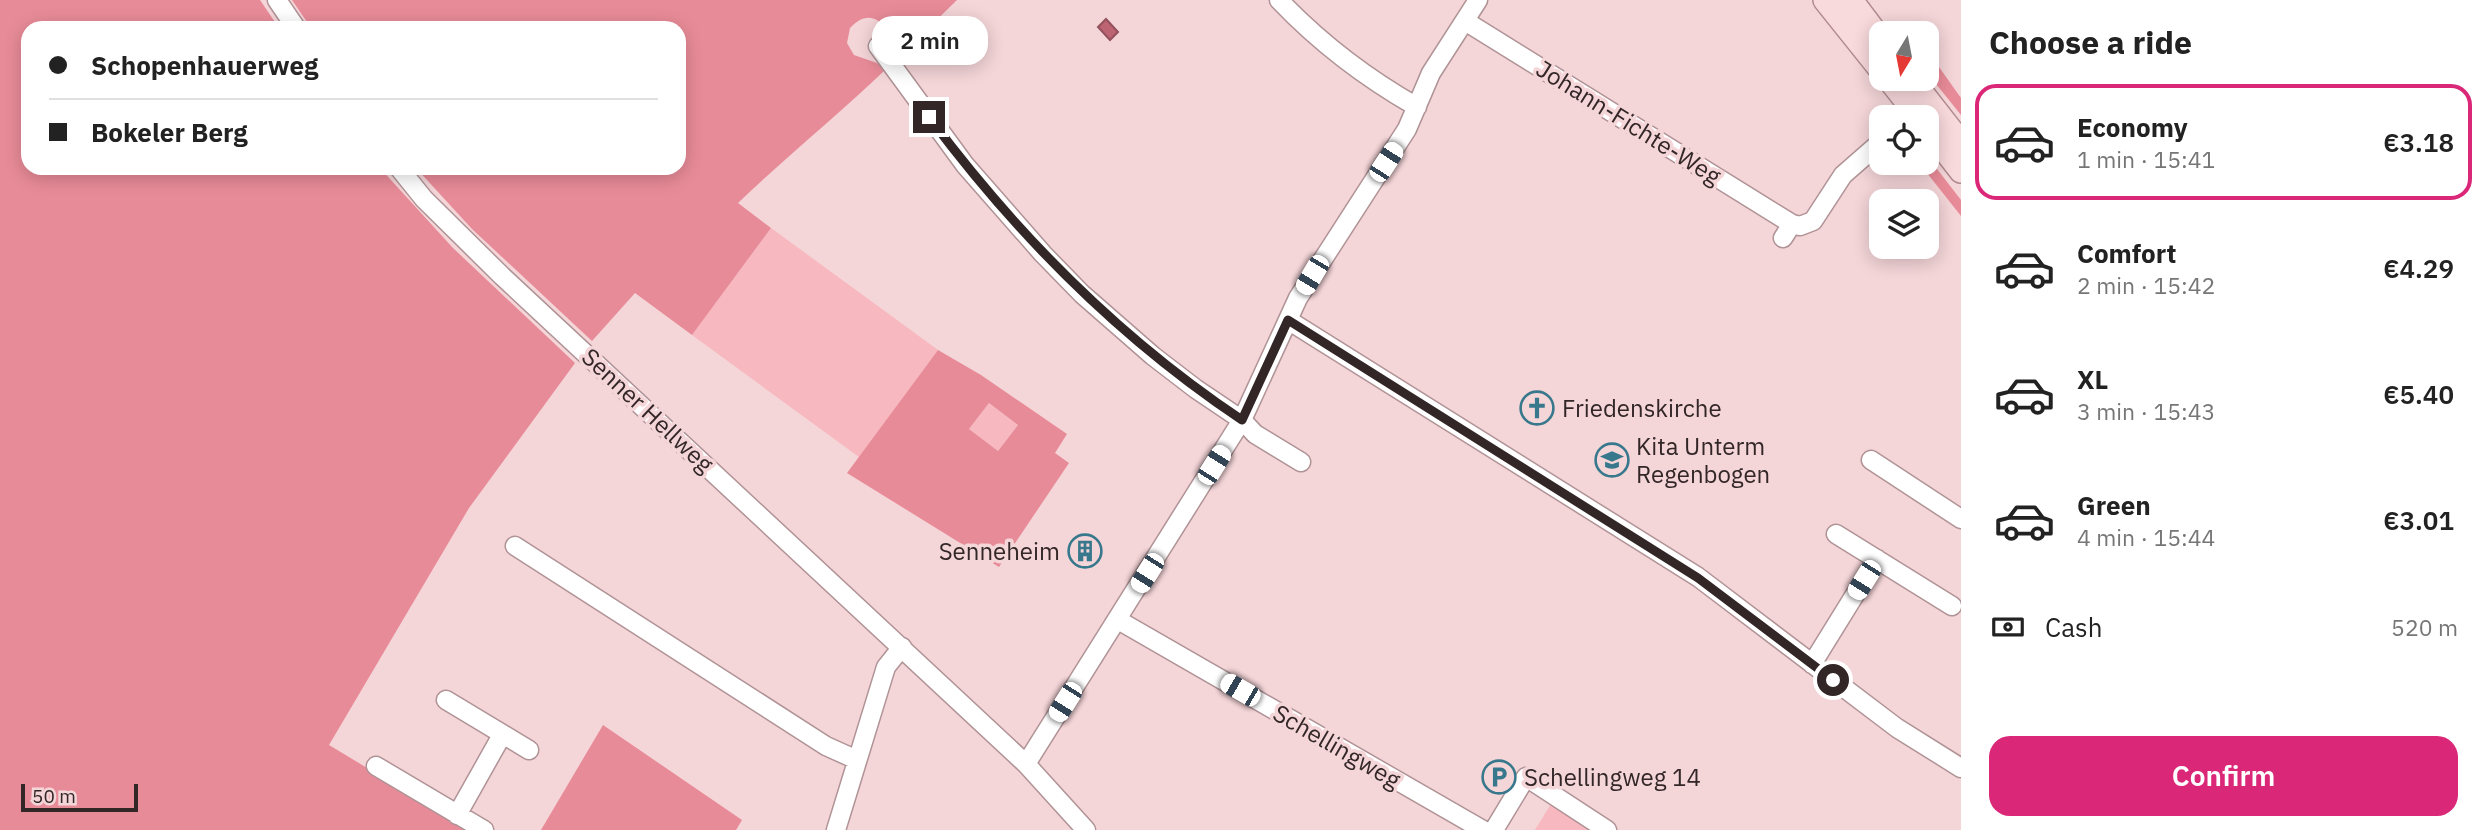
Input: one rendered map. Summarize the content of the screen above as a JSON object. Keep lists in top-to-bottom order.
{
  "streets": {
    "street": ["Johann-Fichte-Weg", "Senner Hellweg", "Schellingweg"]
  },
  "places": {
    "church": ["Friedenskirche"],
    "school or university": ["Kita Unterm Regenbogen"],
    "building": ["Senneheim"],
    "parking": ["Schellingweg 14"]
  },
  "scale_bar": "50 m",
  "north": "bottom",
  "page": {
    "heading": "Choose a ride",
    "bubble": "2 min",
    "banner": ["Schopenhauerweg", "Bokeler Berg"],
    "list": [
      {
        "name": "Economy",
        "note": "1 min · 15:41",
        "value": "€3.18"
      },
      {
        "name": "Comfort",
        "note": "2 min · 15:42",
        "value": "€4.29"
      },
      {
        "name": "XL",
        "note": "3 min · 15:43",
        "value": "€5.40"
      },
      {
        "name": "Green",
        "note": "4 min · 15:44",
        "value": "€3.01"
      }
    ],
    "pay": ["Cash", "520 m"],
    "buttons": "Confirm",
    "scale": "50 m"
  }
}
